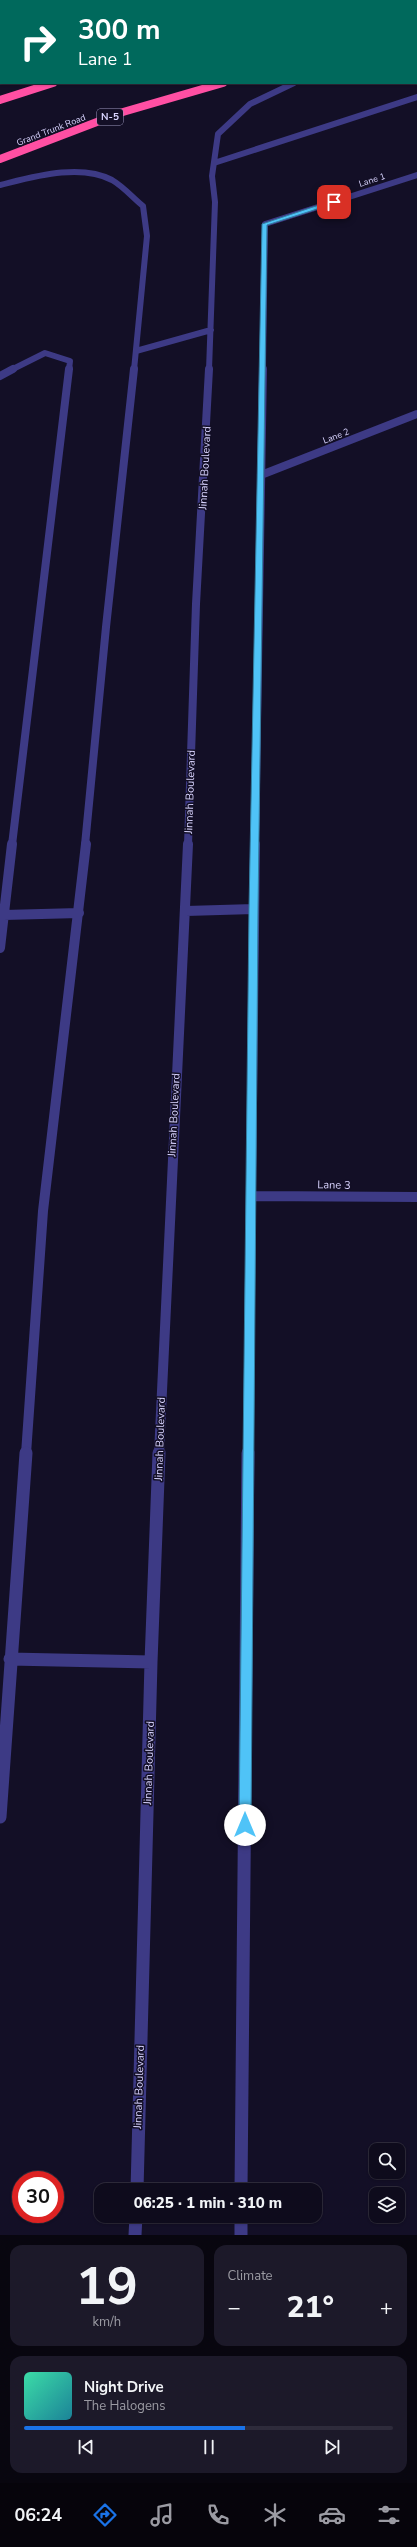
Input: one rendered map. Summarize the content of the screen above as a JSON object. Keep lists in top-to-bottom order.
{
  "streets": {
    "highway": ["N-5", "Grand Trunk Road"],
    "street": [
      "Lane 1",
      "Lane 2",
      "Jinnah Boulevard",
      "Lane 3"
    ]
  },
  "crossings": [
    ["Lane 1", "Lane 2"]
  ],
  "page": {
    "turn": ["300 m", "Lane 1"],
    "limit": "30",
    "trip": "06:25 · 1 min · 310 m",
    "tile": [
      ["19", "km/h"],
      "Climate"
    ],
    "heat": ["−", "21°", "+"],
    "song": ["Night Drive", "The Halogens"],
    "tabs": "06:24"
  }
}
